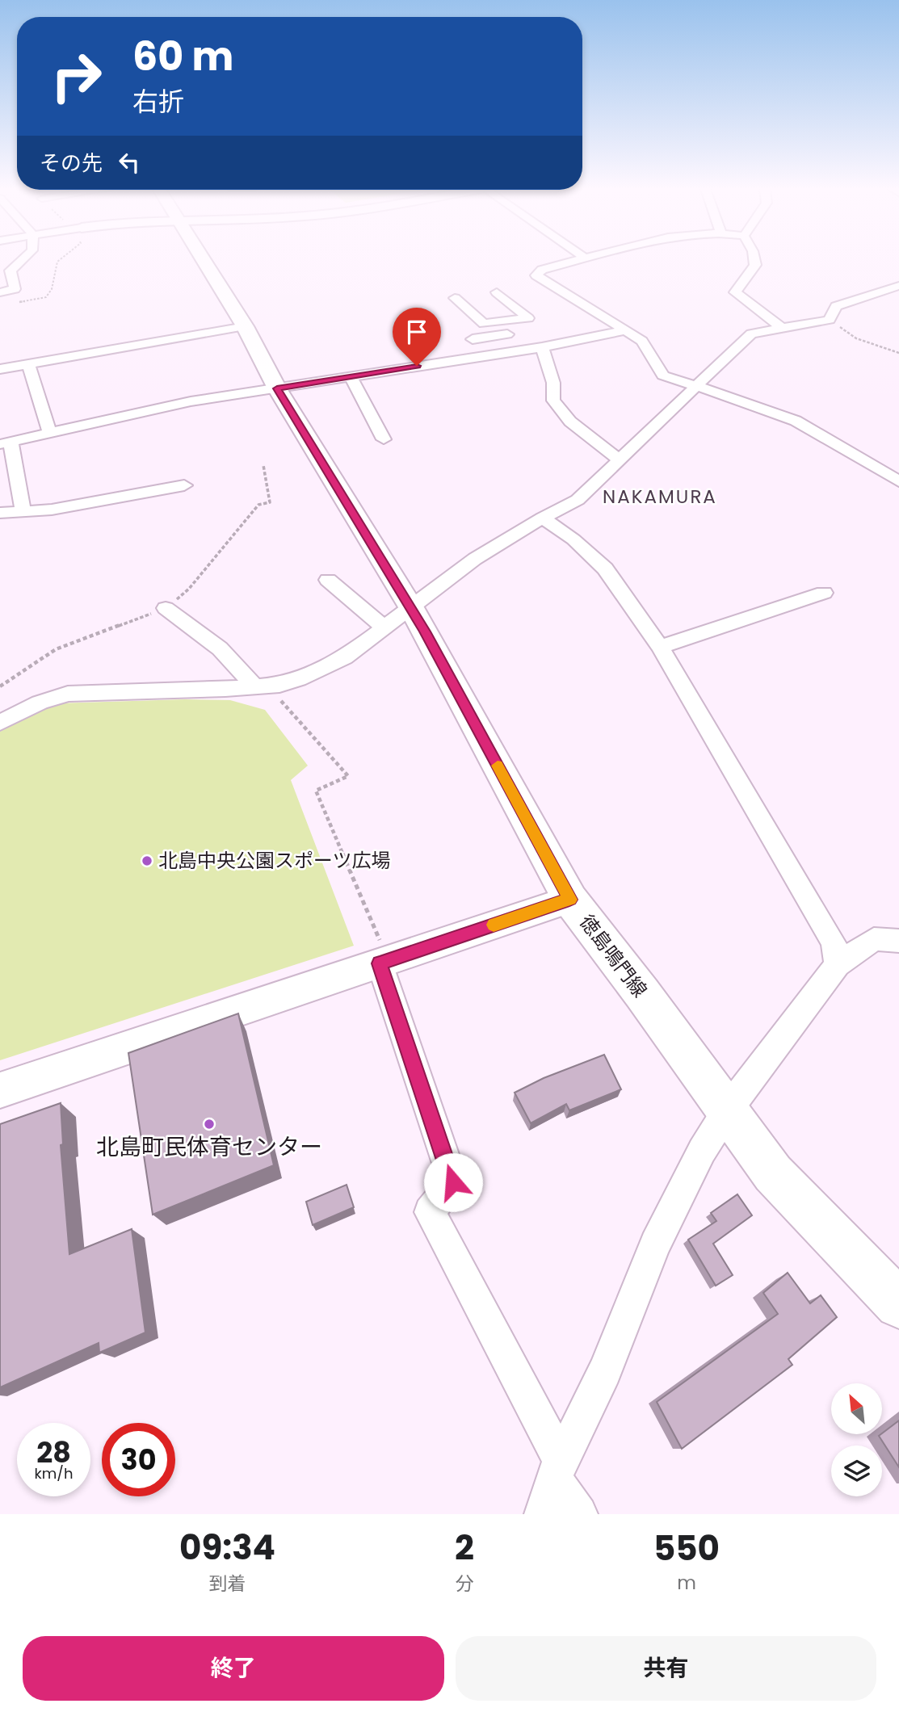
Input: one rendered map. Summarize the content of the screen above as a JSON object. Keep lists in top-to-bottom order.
{
  "streets": {
    "main road": ["徳島鳴門線"]
  },
  "districts": ["NAKAMURA"],
  "places": ["北島中央公園スポーツ広場", "北島町民体育センター"],
  "north": "top left",
  "page": {
    "turn": ["60 m", "右折"],
    "then": "その先",
    "speed": "28 km/h",
    "limit": "30",
    "eta": [
      "09:34",
      "到着",
      "2",
      "分",
      "550",
      "m"
    ],
    "buttons": ["終了", "共有"]
  }
}
